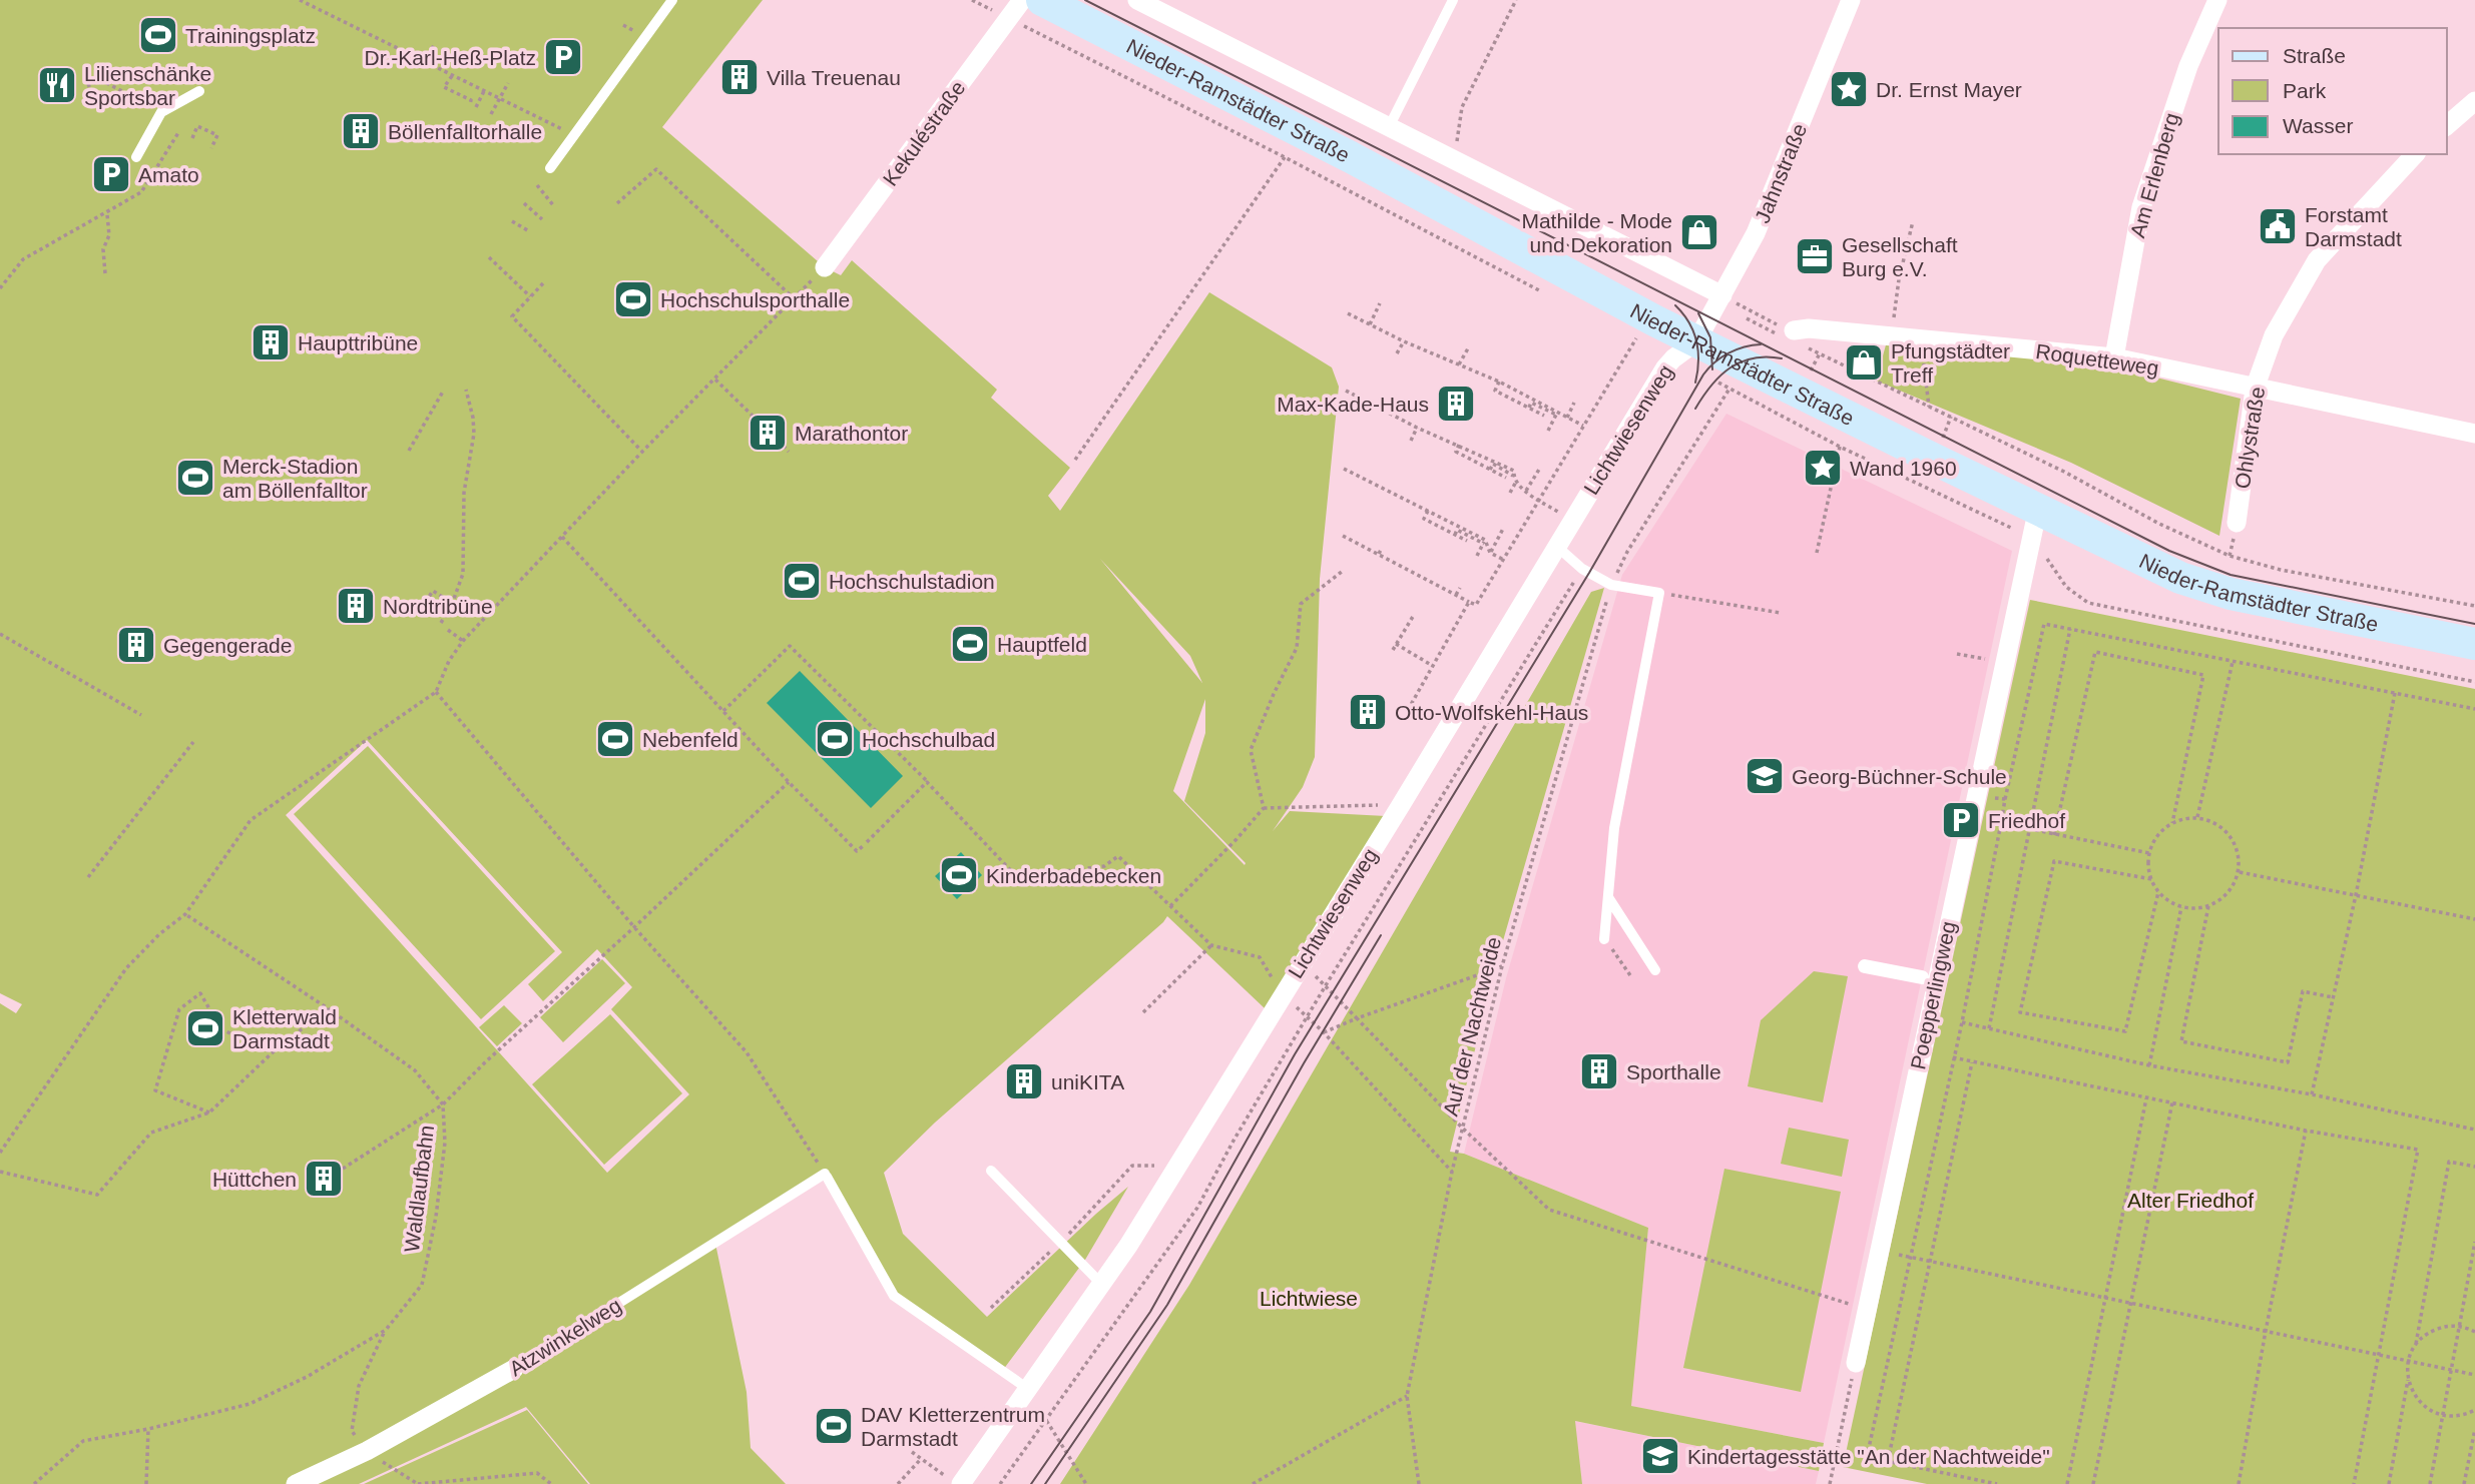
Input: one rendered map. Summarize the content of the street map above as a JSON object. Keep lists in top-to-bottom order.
{
  "streets": {
    "main road": ["Nieder-Ramstädter Straße"],
    "street": [
      "Kekuléstraße",
      "Jahnstraße",
      "Am Erlenberg",
      "Roquetteweg",
      "Lichtwiesenweg",
      "Ohlystraße",
      "Poepperlingweg",
      "Atzwinkelweg"
    ],
    "path": ["Auf der Nachtweide", "Waldlaufbahn"]
  },
  "crossings": [
    ["Nieder-Ramstädter Straße", "Jahnstraße"],
    ["Nieder-Ramstädter Straße", "Lichtwiesenweg"],
    ["Nieder-Ramstädter Straße", "Poepperlingweg"],
    ["Jahnstraße", "Lichtwiesenweg"],
    ["Am Erlenberg", "Roquetteweg"],
    ["Roquetteweg", "Ohlystraße"]
  ],
  "parks": ["Alter Friedhof", "Lichtwiese"],
  "places": {
    "sports": [
      "Trainingsplatz",
      "Hochschulsporthalle",
      "Merck-Stadion am Böllenfalltor",
      "Hochschulstadion",
      "Hauptfeld",
      "Nebenfeld",
      "Hochschulbad",
      "Kinderbadebecken",
      "Kletterwald Darmstadt",
      "DAV Kletterzentrum Darmstadt"
    ],
    "parking": ["Dr.-Karl-Heß-Platz", "Amato", "Friedhof"],
    "building": [
      "Villa Treuenau",
      "Böllenfalltorhalle",
      "Haupttribüne",
      "Max-Kade-Haus",
      "Marathontor",
      "Nordtribüne",
      "Gegengerade",
      "Otto-Wolfskehl-Haus",
      "Sporthalle",
      "uniKITA",
      "Hüttchen"
    ],
    "restaurant": ["Lilienschänke Sportsbar"],
    "place": ["Dr. Ernst Mayer", "Wand 1960"],
    "public building": ["Forstamt Darmstadt"],
    "shop": ["Mathilde - Mode und Dekoration", "Pfungstädter Treff"],
    "office": ["Gesellschaft Burg e.V."],
    "school or university": ["Georg-Büchner-Schule", "Kindertagesstätte \"An der Nachtweide\""]
  },
  "legend": ["Straße", "Park", "Wasser"]
}
